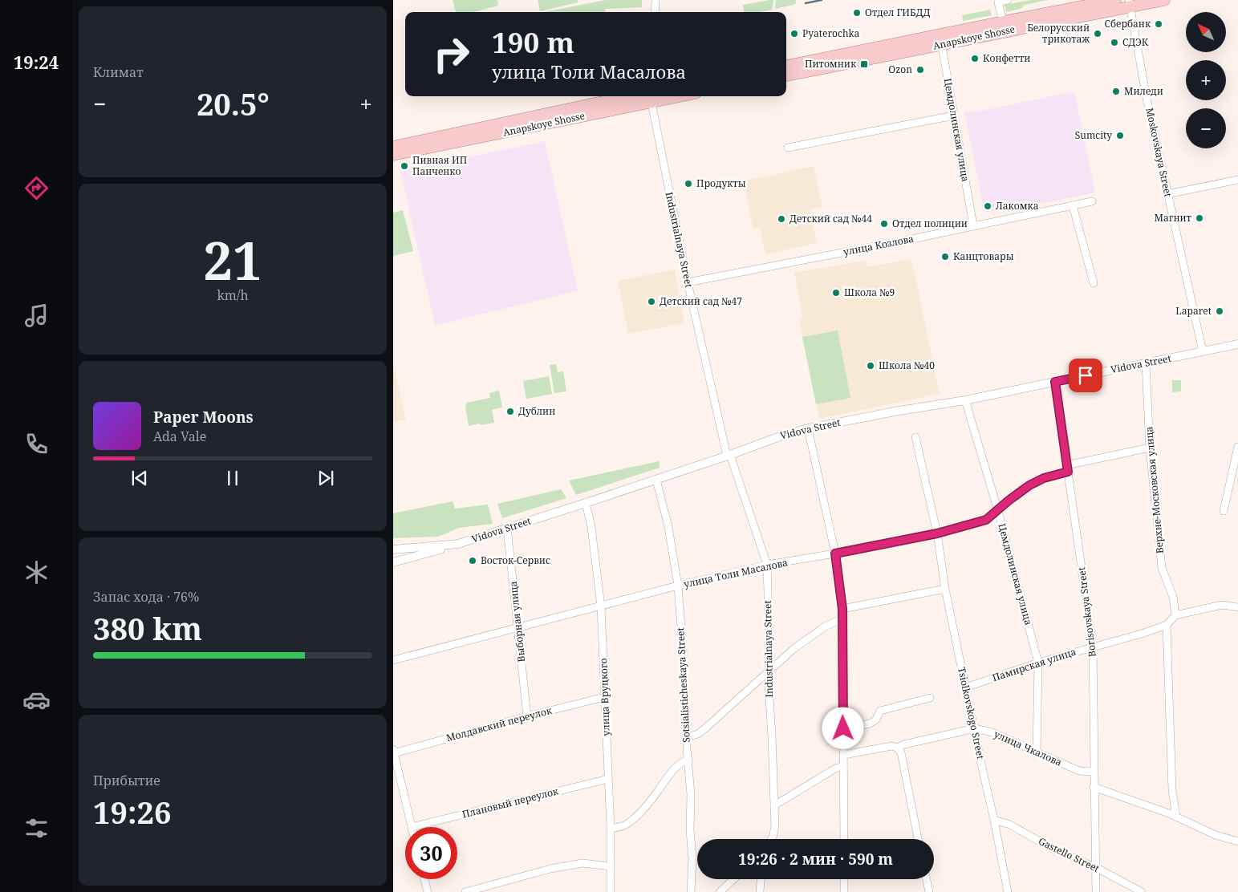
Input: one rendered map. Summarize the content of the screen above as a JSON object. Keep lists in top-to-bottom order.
{
  "streets": {
    "highway": ["Anapskoye Shosse"],
    "street": [
      "Цемдолинская улица",
      "Moskovskaya Street",
      "Industrialnaya Street",
      "улица Козлова",
      "Vidova Street",
      "Верхне-Московская улица",
      "улица Толи Масалова",
      "Borisovskaya Street",
      "Выборная улица",
      "Памирская улица",
      "Sotsialisticheskaya Street",
      "улица Вруцкого",
      "Tsiolkovskogo Street",
      "Молдавский переулок",
      "улица Чкалова",
      "Плановый переулок",
      "Gastello Street"
    ]
  },
  "crossings": [
    ["Anapskoye Shosse", "Цемдолинская улица"],
    ["Anapskoye Shosse", "Moskovskaya Street"],
    ["Цемдолинская улица", "улица Козлова"],
    ["Цемдолинская улица", "Vidova Street"],
    ["Цемдолинская улица", "улица Толи Масалова"],
    ["Цемдолинская улица", "Памирская улица"],
    ["Цемдолинская улица", "улица Чкалова"],
    ["Moskovskaya Street", "Vidova Street"],
    ["Industrialnaya Street", "улица Козлова"],
    ["Industrialnaya Street", "Vidova Street"],
    ["Industrialnaya Street", "улица Толи Масалова"],
    ["Vidova Street", "Верхне-Московская улица"],
    ["Vidova Street", "Borisovskaya Street"],
    ["Vidova Street", "Выборная улица"],
    ["Vidova Street", "Sotsialisticheskaya Street"],
    ["Vidova Street", "улица Вруцкого"],
    ["Верхне-Московская улица", "улица Толи Масалова"],
    ["улица Толи Масалова", "Borisovskaya Street"],
    ["улица Толи Масалова", "Выборная улица"],
    ["улица Толи Масалова", "Sotsialisticheskaya Street"],
    ["улица Толи Масалова", "улица Вруцкого"],
    ["улица Толи Масалова", "Tsiolkovskogo Street"],
    ["Borisovskaya Street", "Памирская улица"],
    ["Borisovskaya Street", "улица Чкалова"],
    ["Borisovskaya Street", "Gastello Street"],
    ["Выборная улица", "Молдавский переулок"],
    ["Памирская улица", "Tsiolkovskogo Street"],
    ["улица Вруцкого", "Молдавский переулок"],
    ["улица Вруцкого", "Плановый переулок"],
    ["Tsiolkovskogo Street", "улица Чкалова"],
    ["Tsiolkovskogo Street", "Gastello Street"]
  ],
  "places": {
    "other": [
      "Отдел ГИБДД",
      "Сбербанк",
      "Pyaterochka",
      "Белорусский трикотаж",
      "СДЭК",
      "Конфетти",
      "Ozon",
      "Миледи",
      "Sumcity",
      "Пивная ИП Панченко",
      "Продукты",
      "Лакомка",
      "Магнит",
      "Детский сад №44",
      "Отдел полиции",
      "Канцтовары",
      "Школа №9",
      "Детский сад №47",
      "Laparet",
      "Школа №40",
      "Дублин",
      "Восток-Сервис"
    ],
    "transit": ["Питомник"]
  },
  "north": "top left",
  "page": {
    "tabs": "19:24",
    "tile": [
      "Климат",
      ["21", "km/h"],
      ["Запас хода · 76%", "380 km"],
      ["Прибытие", "19:26"]
    ],
    "map_buttons": ["+", "−"],
    "turn": ["190 m", "улица Толи Масалова"],
    "heat": ["−", "20.5°", "+"],
    "song": ["Paper Moons", "Ada Vale"],
    "limit": "30",
    "trip": "19:26 · 2 мин · 590 m"
  }
}
